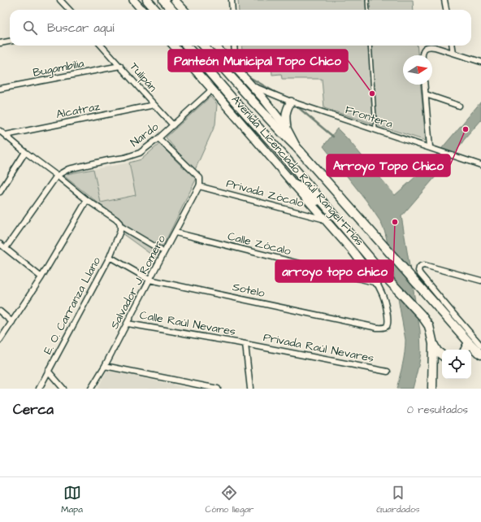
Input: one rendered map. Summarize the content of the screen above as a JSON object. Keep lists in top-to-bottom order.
{
  "streets": {
    "street": [
      "Bugambilia",
      "Tulipán",
      "Alcatraz",
      "Frontera",
      "Nardo",
      "Avenida Licenciado Raúl Rangel Frías",
      "Privada Zócalo",
      "Calle Zócalo",
      "Salvador J. Romero",
      "Sotelo",
      "E. O. Carranza Llano",
      "Calle Raúl Nevares",
      "Privada Raúl Nevares"
    ]
  },
  "crossings": [
    ["Bugambilia", "Tulipán"],
    ["Tulipán", "Alcatraz"],
    ["Tulipán", "Nardo"],
    ["Frontera", "Avenida Licenciado Raúl Rangel Frías"],
    ["Nardo", "Avenida Licenciado Raúl Rangel Frías"],
    ["Avenida Licenciado Raúl Rangel Frías", "Privada Zócalo"],
    ["Avenida Licenciado Raúl Rangel Frías", "Calle Zócalo"],
    ["Avenida Licenciado Raúl Rangel Frías", "Sotelo"],
    ["Privada Zócalo", "Salvador J. Romero"],
    ["Calle Zócalo", "Salvador J. Romero"],
    ["Salvador J. Romero", "Sotelo"],
    ["Salvador J. Romero", "Calle Raúl Nevares"],
    ["Sotelo", "E. O. Carranza Llano"],
    ["Calle Raúl Nevares", "Privada Raúl Nevares"]
  ],
  "places": ["Panteón Municipal Topo Chico", "Arroyo Topo Chico", "arroyo topo chico"],
  "north": "right",
  "page": {
    "search": "Buscar aquí",
    "heading": ["Cerca", "0 resultados"],
    "nav": ["Mapa", "Cómo llegar", "Guardados"]
  }
}
